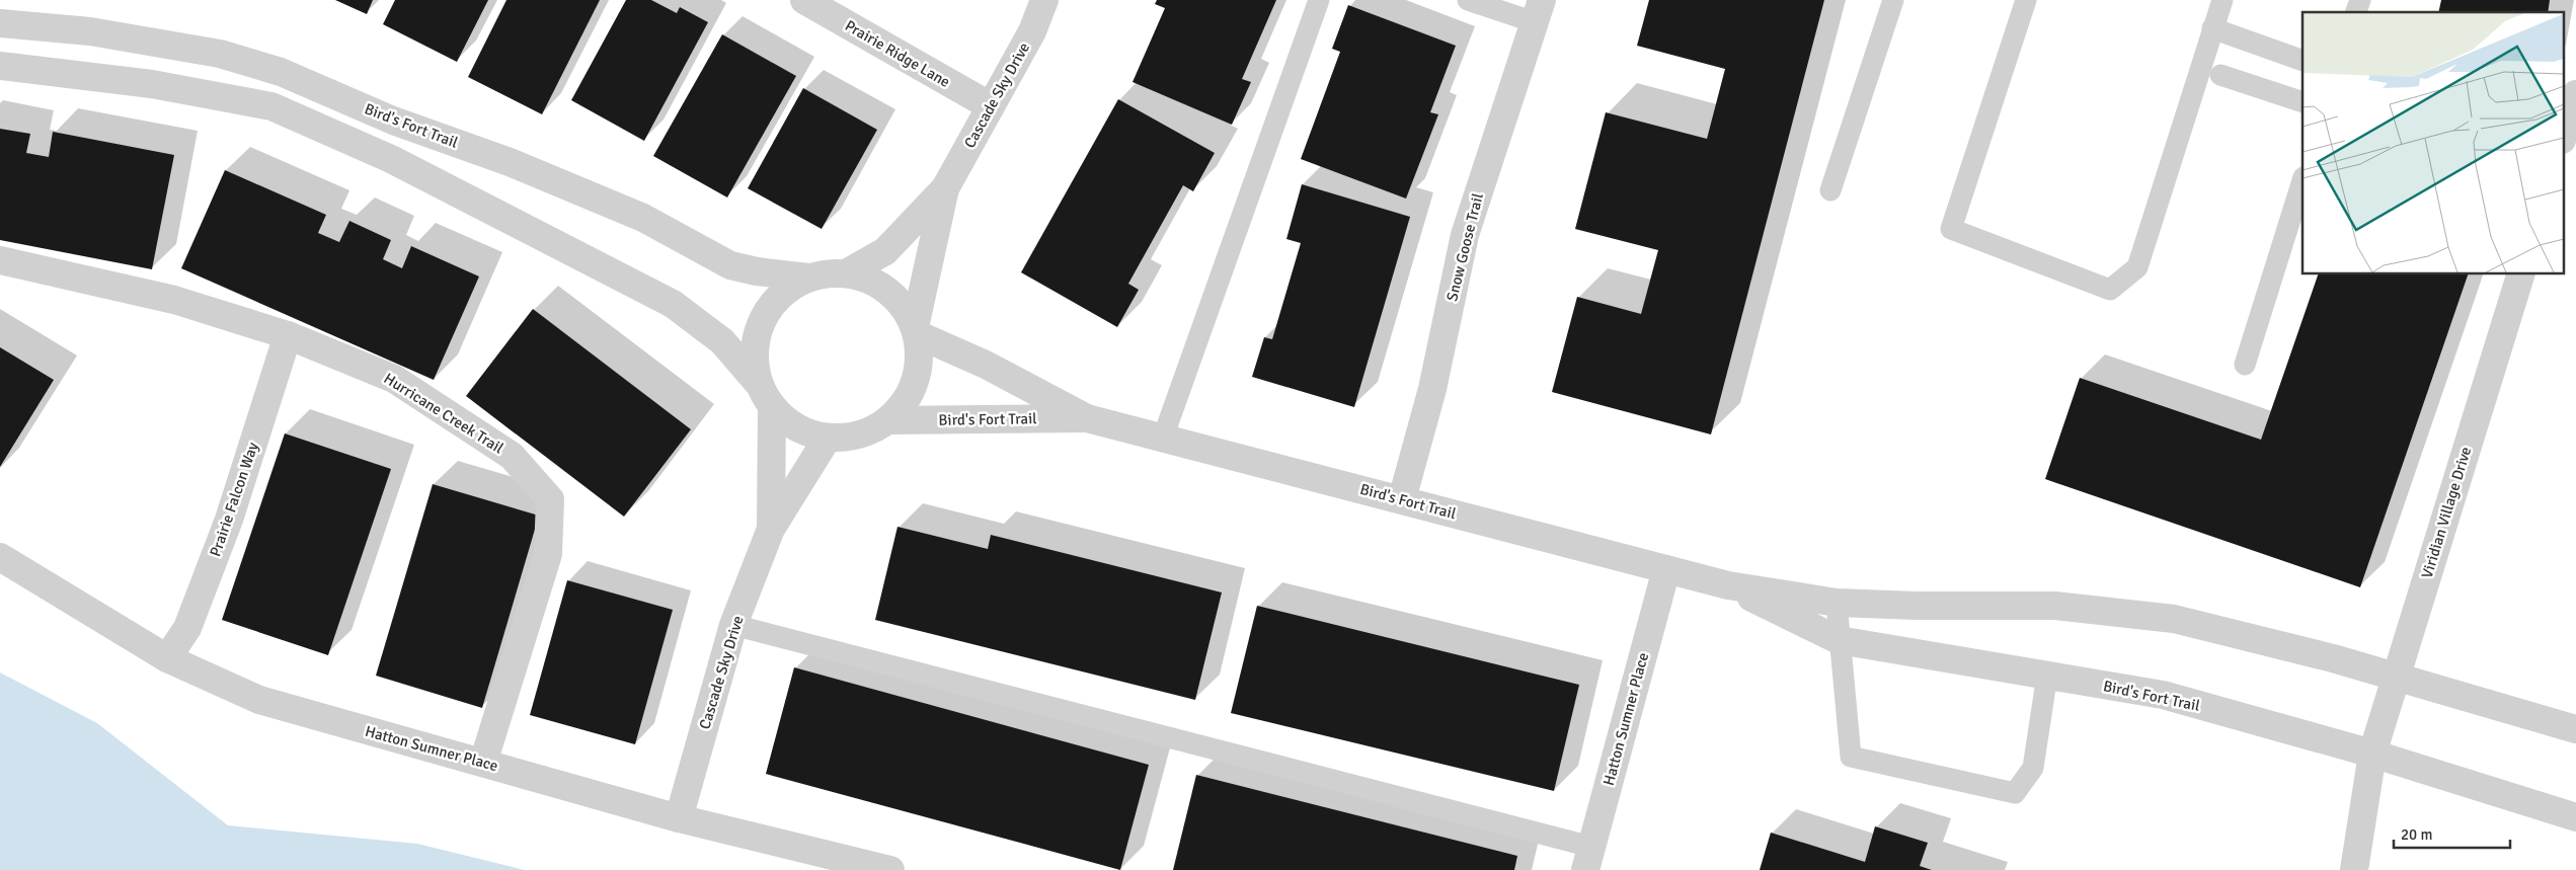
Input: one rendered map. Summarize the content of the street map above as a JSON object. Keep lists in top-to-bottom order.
{
  "streets": {
    "street": [
      "Prairie Ridge Lane",
      "Cascade Sky Drive",
      "Bird's Fort Trail",
      "Snow Goose Trail",
      "Hurricane Creek Trail",
      "Prairie Falcon Way",
      "Viridian Village Drive",
      "Hatton Sumner Place"
    ]
  },
  "crossings": [
    ["Prairie Ridge Lane", "Cascade Sky Drive"],
    ["Cascade Sky Drive", "Bird's Fort Trail"],
    ["Cascade Sky Drive", "Hatton Sumner Place"],
    ["Bird's Fort Trail", "Snow Goose Trail"],
    ["Bird's Fort Trail", "Viridian Village Drive"],
    ["Bird's Fort Trail", "Hatton Sumner Place"],
    ["Hurricane Creek Trail", "Prairie Falcon Way"],
    ["Hurricane Creek Trail", "Hatton Sumner Place"],
    ["Prairie Falcon Way", "Hatton Sumner Place"]
  ],
  "scale_bar": "20 m"
}
